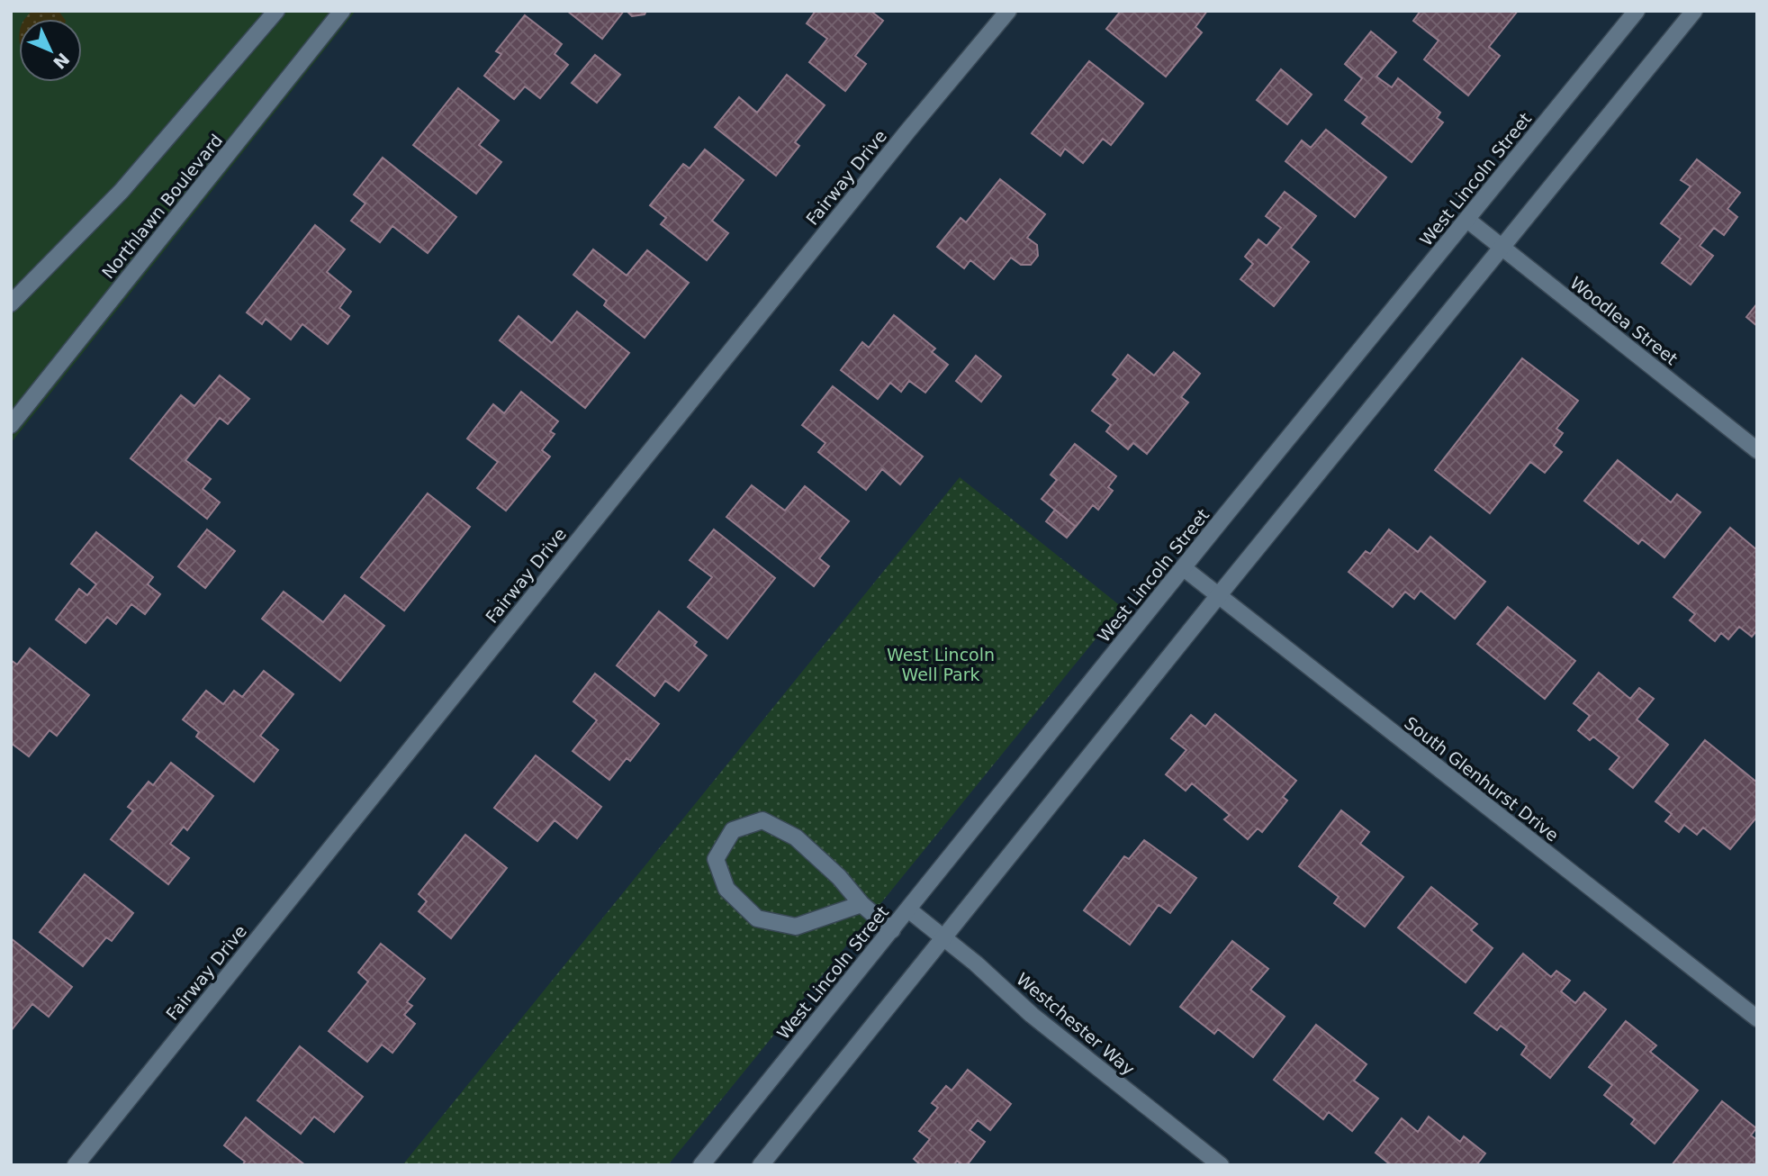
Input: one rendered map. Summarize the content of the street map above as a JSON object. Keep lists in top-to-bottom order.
{
  "streets": {
    "street": [
      "Fairway Drive",
      "West Lincoln Street",
      "Northlawn Boulevard",
      "Woodlea Street",
      "South Glenhurst Drive",
      "Westchester Way"
    ]
  },
  "crossings": [
    ["West Lincoln Street", "Woodlea Street"],
    ["West Lincoln Street", "South Glenhurst Drive"],
    ["West Lincoln Street", "Westchester Way"]
  ],
  "parks": ["West Lincoln Well Park"],
  "north": "bottom right"
}
